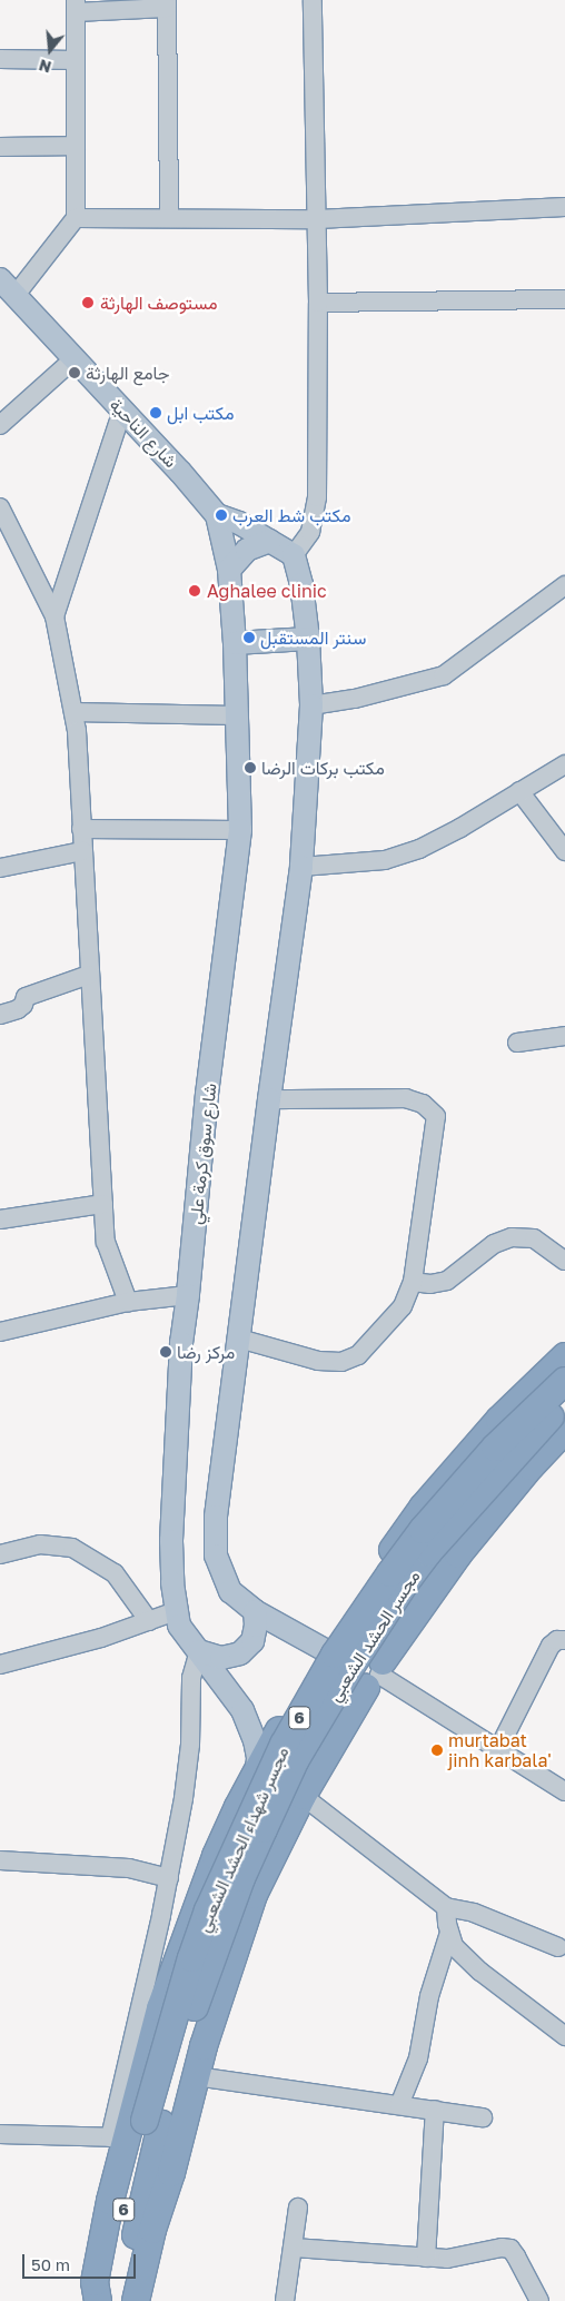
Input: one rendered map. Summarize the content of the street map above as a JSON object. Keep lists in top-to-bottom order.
{
  "streets": {
    "highway": ["مجسر الحشد الشعبي", "6", "مجسر شهداء الحشد الشعبي"],
    "main road": ["شارع الناحية", "شارع سوق كرمة علي"]
  },
  "crossings": [
    ["شارع الناحية", "شارع سوق كرمة علي"],
    ["مجسر الحشد الشعبي", "6"],
    ["مجسر الحشد الشعبي", "مجسر شهداء الحشد الشعبي"],
    ["6", "مجسر شهداء الحشد الشعبي"]
  ],
  "places": [
    "مستوصف الهارثة",
    "جامع الهارثة",
    "مكتب ابل",
    "مكتب شط العرب",
    "Aghalee clinic",
    "سنتر المستقبل",
    "مكتب بركات الرضا",
    "مركز رضا",
    "murtabat jinh karbala'"
  ],
  "scale_bar": "50 m",
  "north": "bottom"
}
